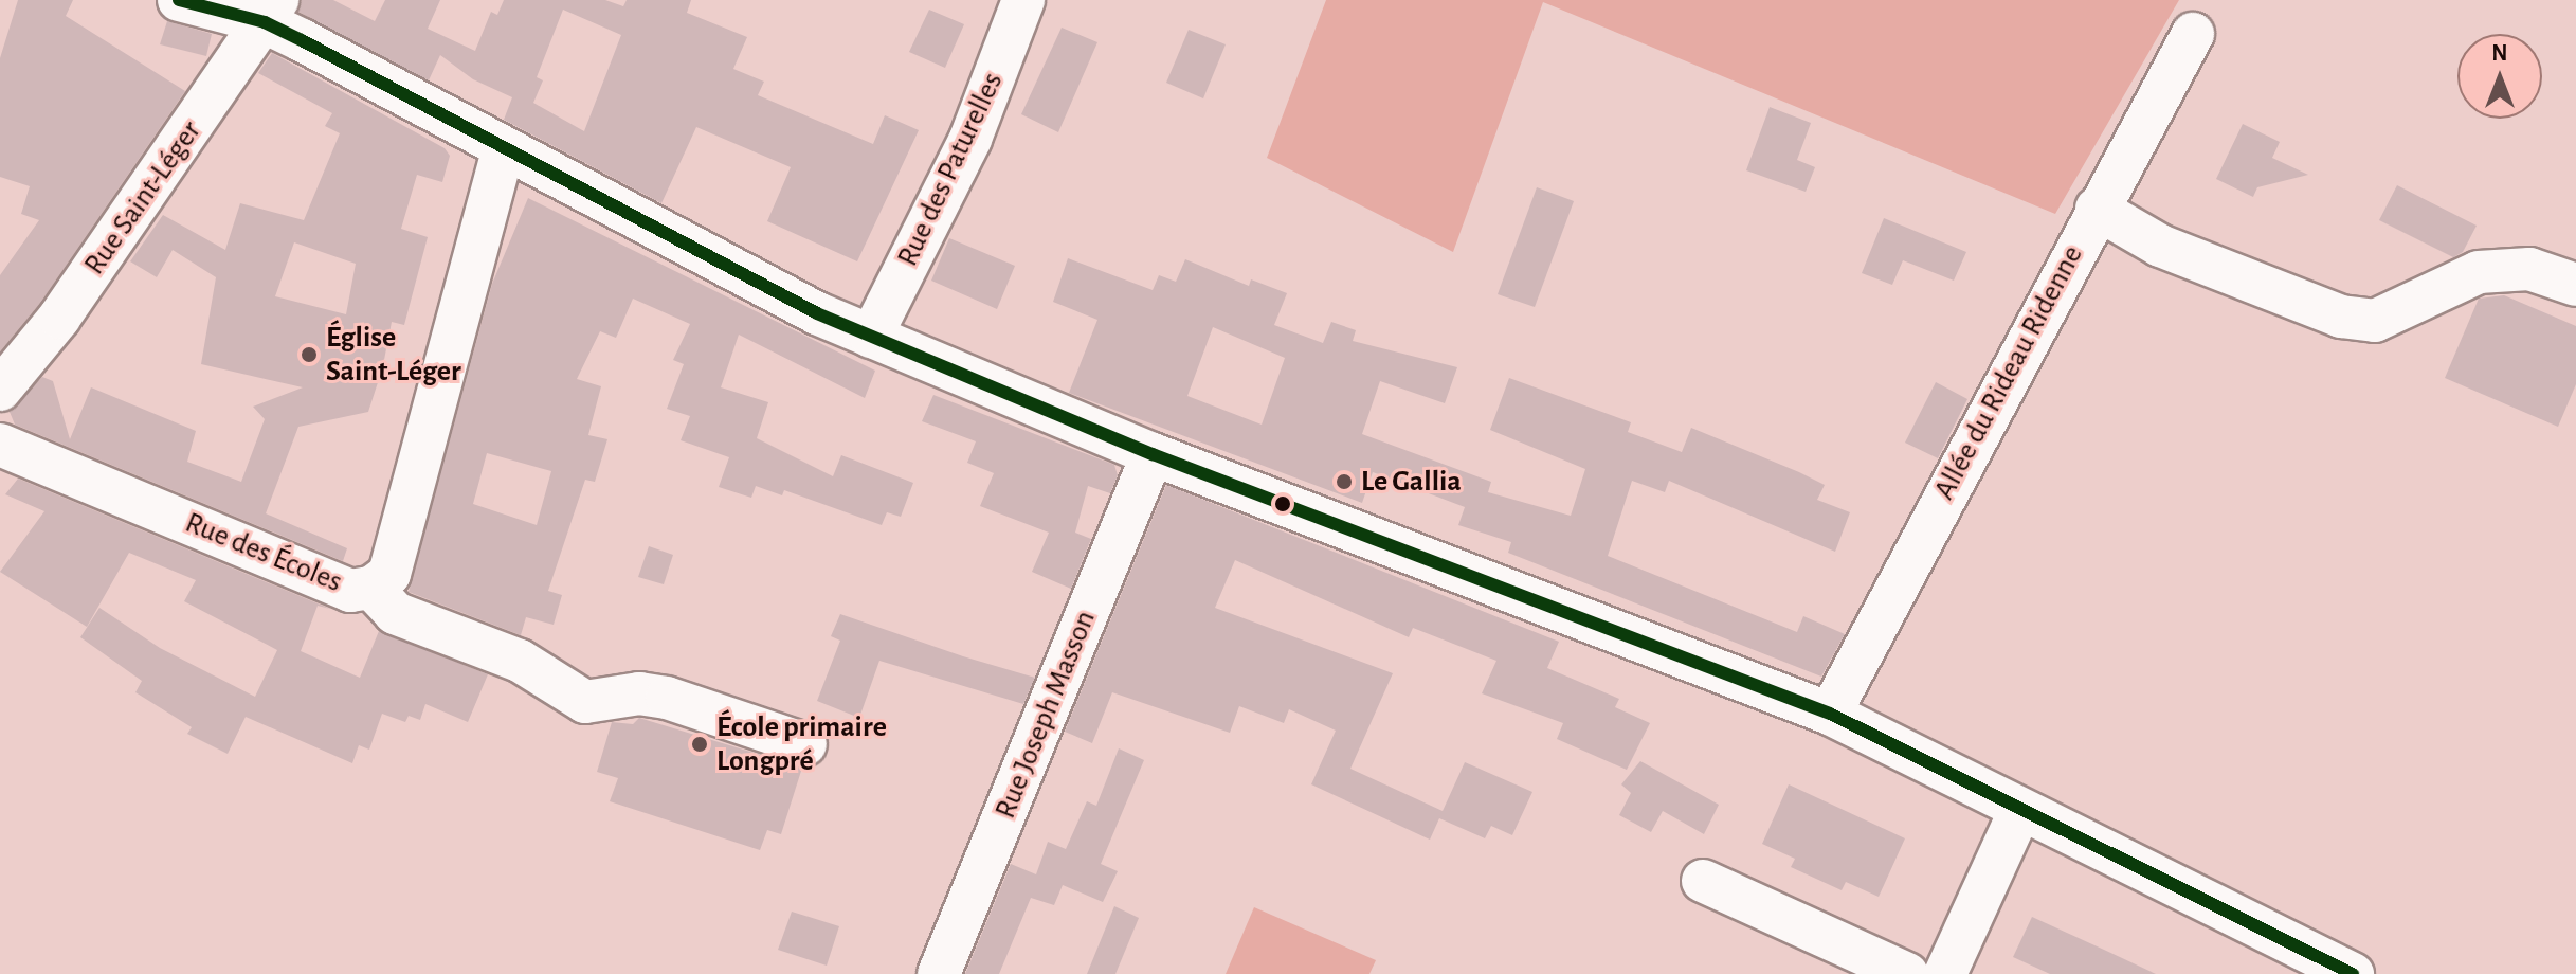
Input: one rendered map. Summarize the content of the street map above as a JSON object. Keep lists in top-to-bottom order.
{
  "streets": {
    "street": [
      "Rue des Paturelles",
      "Rue Saint-Léger",
      "Allée du Rideau Ridenne",
      "Rue des Écoles",
      "Rue Joseph Masson"
    ]
  },
  "places": ["Église Saint-Léger", "Le Gallia", "École primaire Longpré"],
  "north": "top"
}
